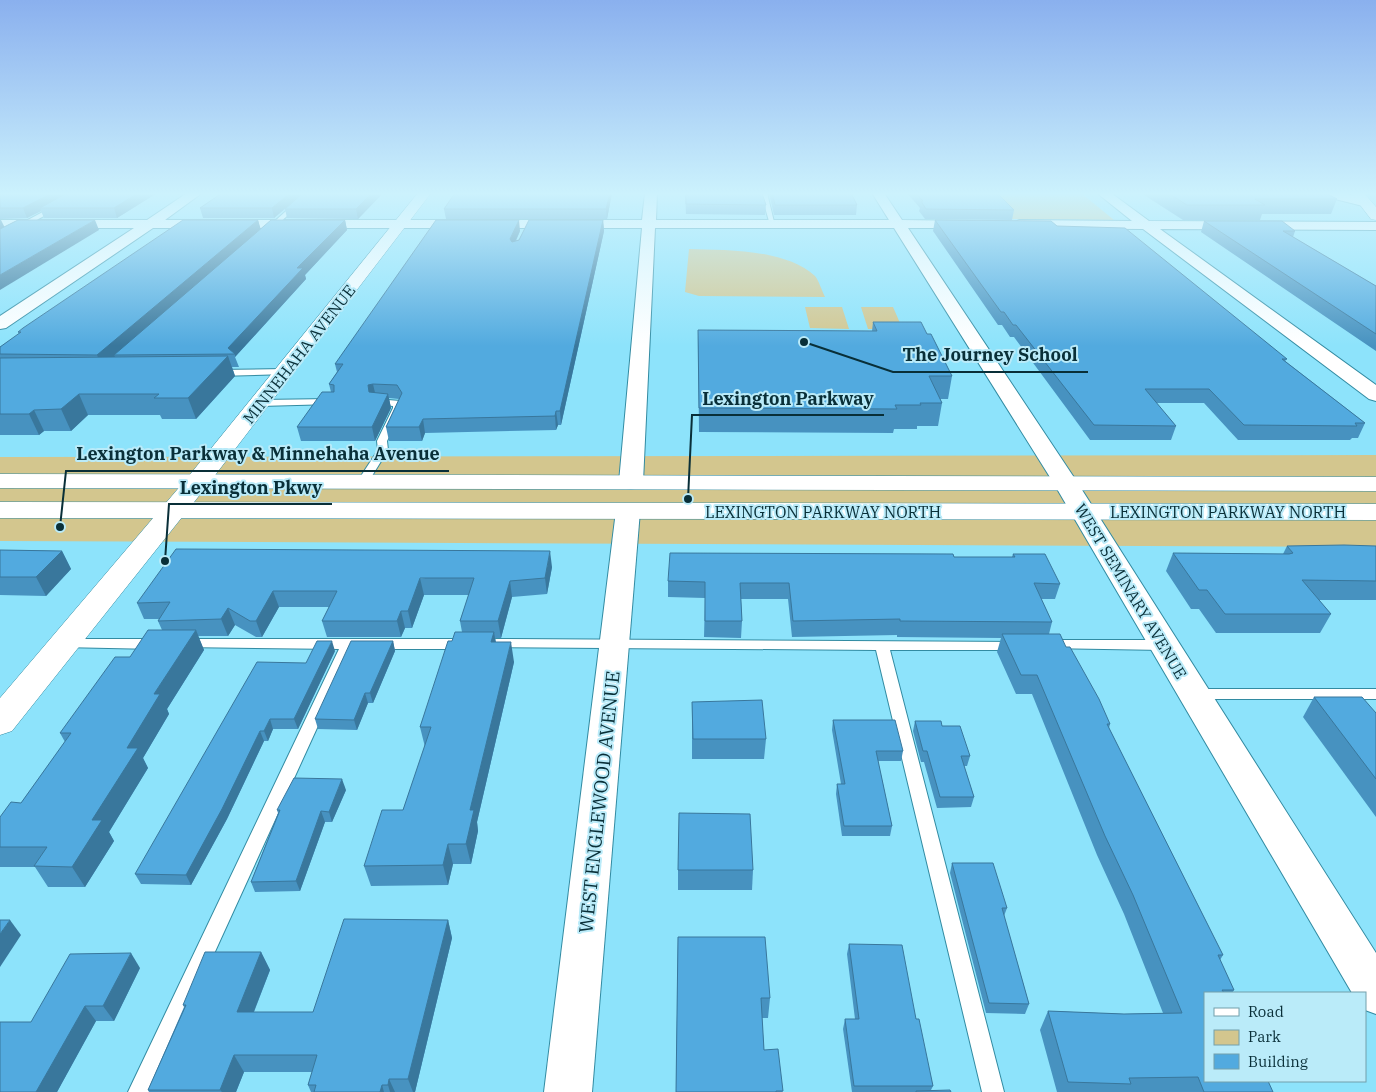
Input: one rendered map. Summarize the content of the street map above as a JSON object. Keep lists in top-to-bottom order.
{
  "streets": {
    "main road": ["MINNEHAHA AVENUE", "LEXINGTON PARKWAY NORTH"],
    "street": ["WEST SEMINARY AVENUE", "WEST ENGLEWOOD AVENUE"]
  },
  "crossings": [
    ["MINNEHAHA AVENUE", "LEXINGTON PARKWAY NORTH"],
    ["LEXINGTON PARKWAY NORTH", "WEST SEMINARY AVENUE"],
    ["LEXINGTON PARKWAY NORTH", "WEST ENGLEWOOD AVENUE"]
  ],
  "places": [
    "The Journey School",
    "Lexington Parkway",
    "Lexington Parkway & Minnehaha Avenue",
    "Lexington Pkwy"
  ],
  "legend": ["Road", "Park", "Building"]
}
